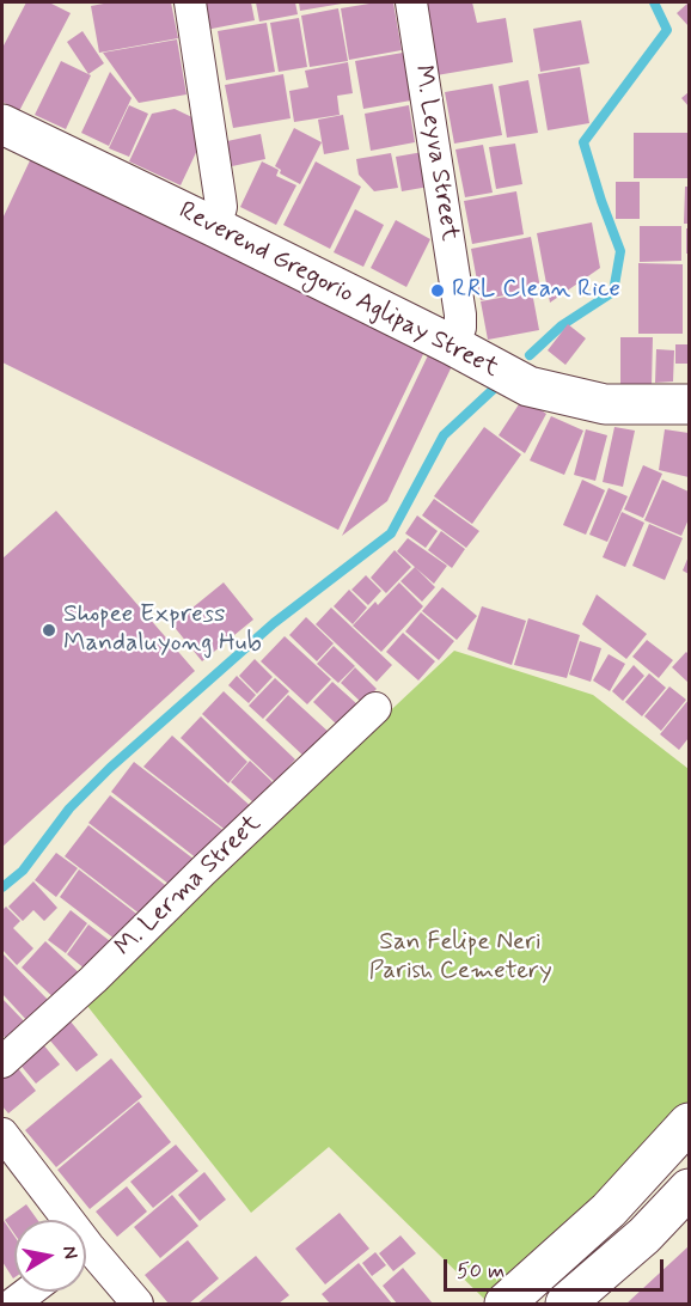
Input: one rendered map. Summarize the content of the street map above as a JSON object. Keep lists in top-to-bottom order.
{
  "streets": {
    "street": ["M. Leyva Street", "Reverend Gregorio Aglipay Street", "M. Lerma Street"]
  },
  "crossings": [
    ["M. Leyva Street", "Reverend Gregorio Aglipay Street"]
  ],
  "parks": ["San Felipe Neri Parish Cemetery"],
  "places": ["RRL Clean Rice", "Shopee Express Mandaluyong Hub"],
  "scale_bar": "50 m",
  "north": "right"
}
